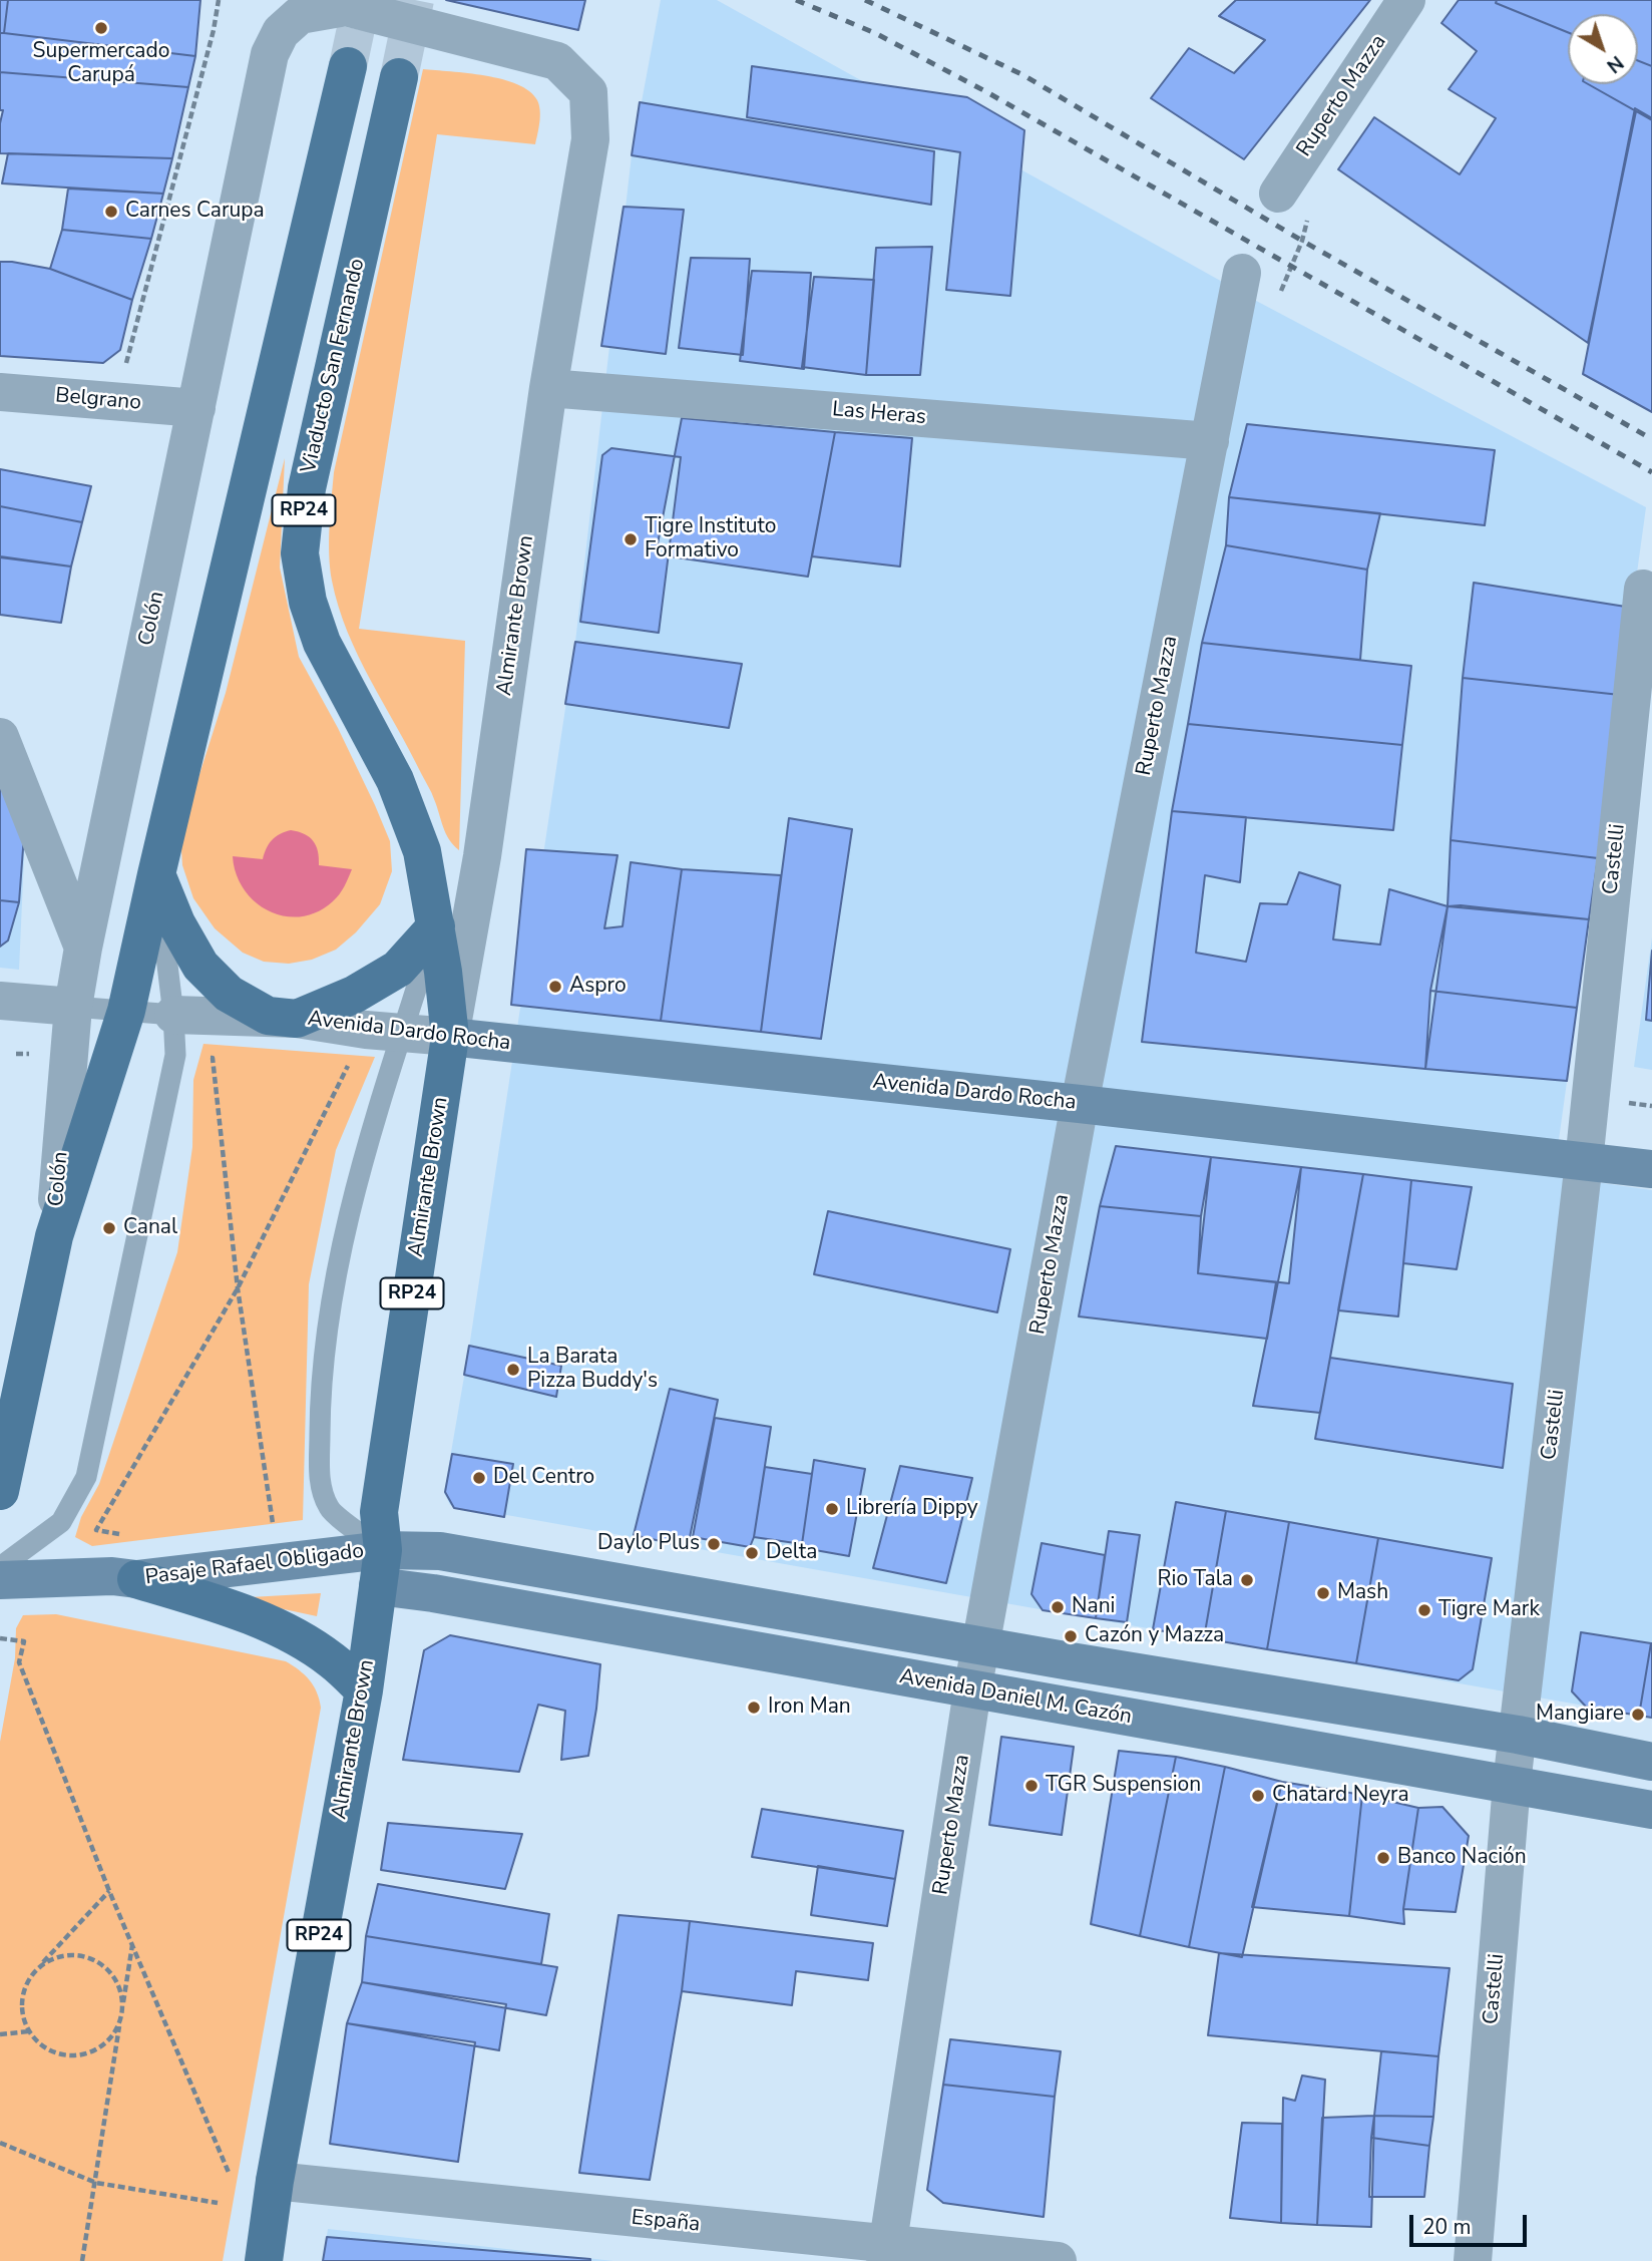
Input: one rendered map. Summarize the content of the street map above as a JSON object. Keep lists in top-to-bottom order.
{
  "streets": {
    "main road": [
      "Viaducto San Fernando",
      "RP24",
      "Almirante Brown",
      "Colón",
      "Avenida Dardo Rocha",
      "Pasaje Rafael Obligado",
      "Avenida Daniel M. Cazón"
    ],
    "street": [
      "Ruperto Mazza",
      "Belgrano",
      "Las Heras",
      "Castelli",
      "España"
    ]
  },
  "crossings": [
    ["Ruperto Mazza", "Las Heras"],
    ["Ruperto Mazza", "Avenida Dardo Rocha"],
    ["Ruperto Mazza", "Avenida Daniel M. Cazón"],
    ["Ruperto Mazza", "España"],
    ["Viaducto San Fernando", "RP24"],
    ["Belgrano", "Colón"],
    ["Las Heras", "Almirante Brown"],
    ["RP24", "Almirante Brown"],
    ["RP24", "Colón"],
    ["RP24", "Avenida Dardo Rocha"],
    ["Almirante Brown", "Colón"],
    ["Almirante Brown", "Avenida Dardo Rocha"],
    ["Almirante Brown", "Pasaje Rafael Obligado"],
    ["Almirante Brown", "Avenida Daniel M. Cazón"],
    ["Almirante Brown", "España"],
    ["Castelli", "Avenida Dardo Rocha"],
    ["Castelli", "Avenida Daniel M. Cazón"],
    ["Pasaje Rafael Obligado", "Avenida Daniel M. Cazón"]
  ],
  "places": [
    "Supermercado Carupá",
    "Carnes Carupa",
    "Tigre Instituto Formativo",
    "Aspro",
    "Canal",
    "La Barata Pizza Buddy's",
    "Del Centro",
    "Librería Dippy",
    "Daylo Plus",
    "Delta",
    "Rio Tala",
    "Mash",
    "Nani",
    "Tigre Mark",
    "Cazón y Mazza",
    "Iron Man",
    "Mangiare",
    "TGR Suspension",
    "Chatard Neyra",
    "Banco Nación"
  ],
  "scale_bar": "20 m",
  "north": "bottom right"
}
